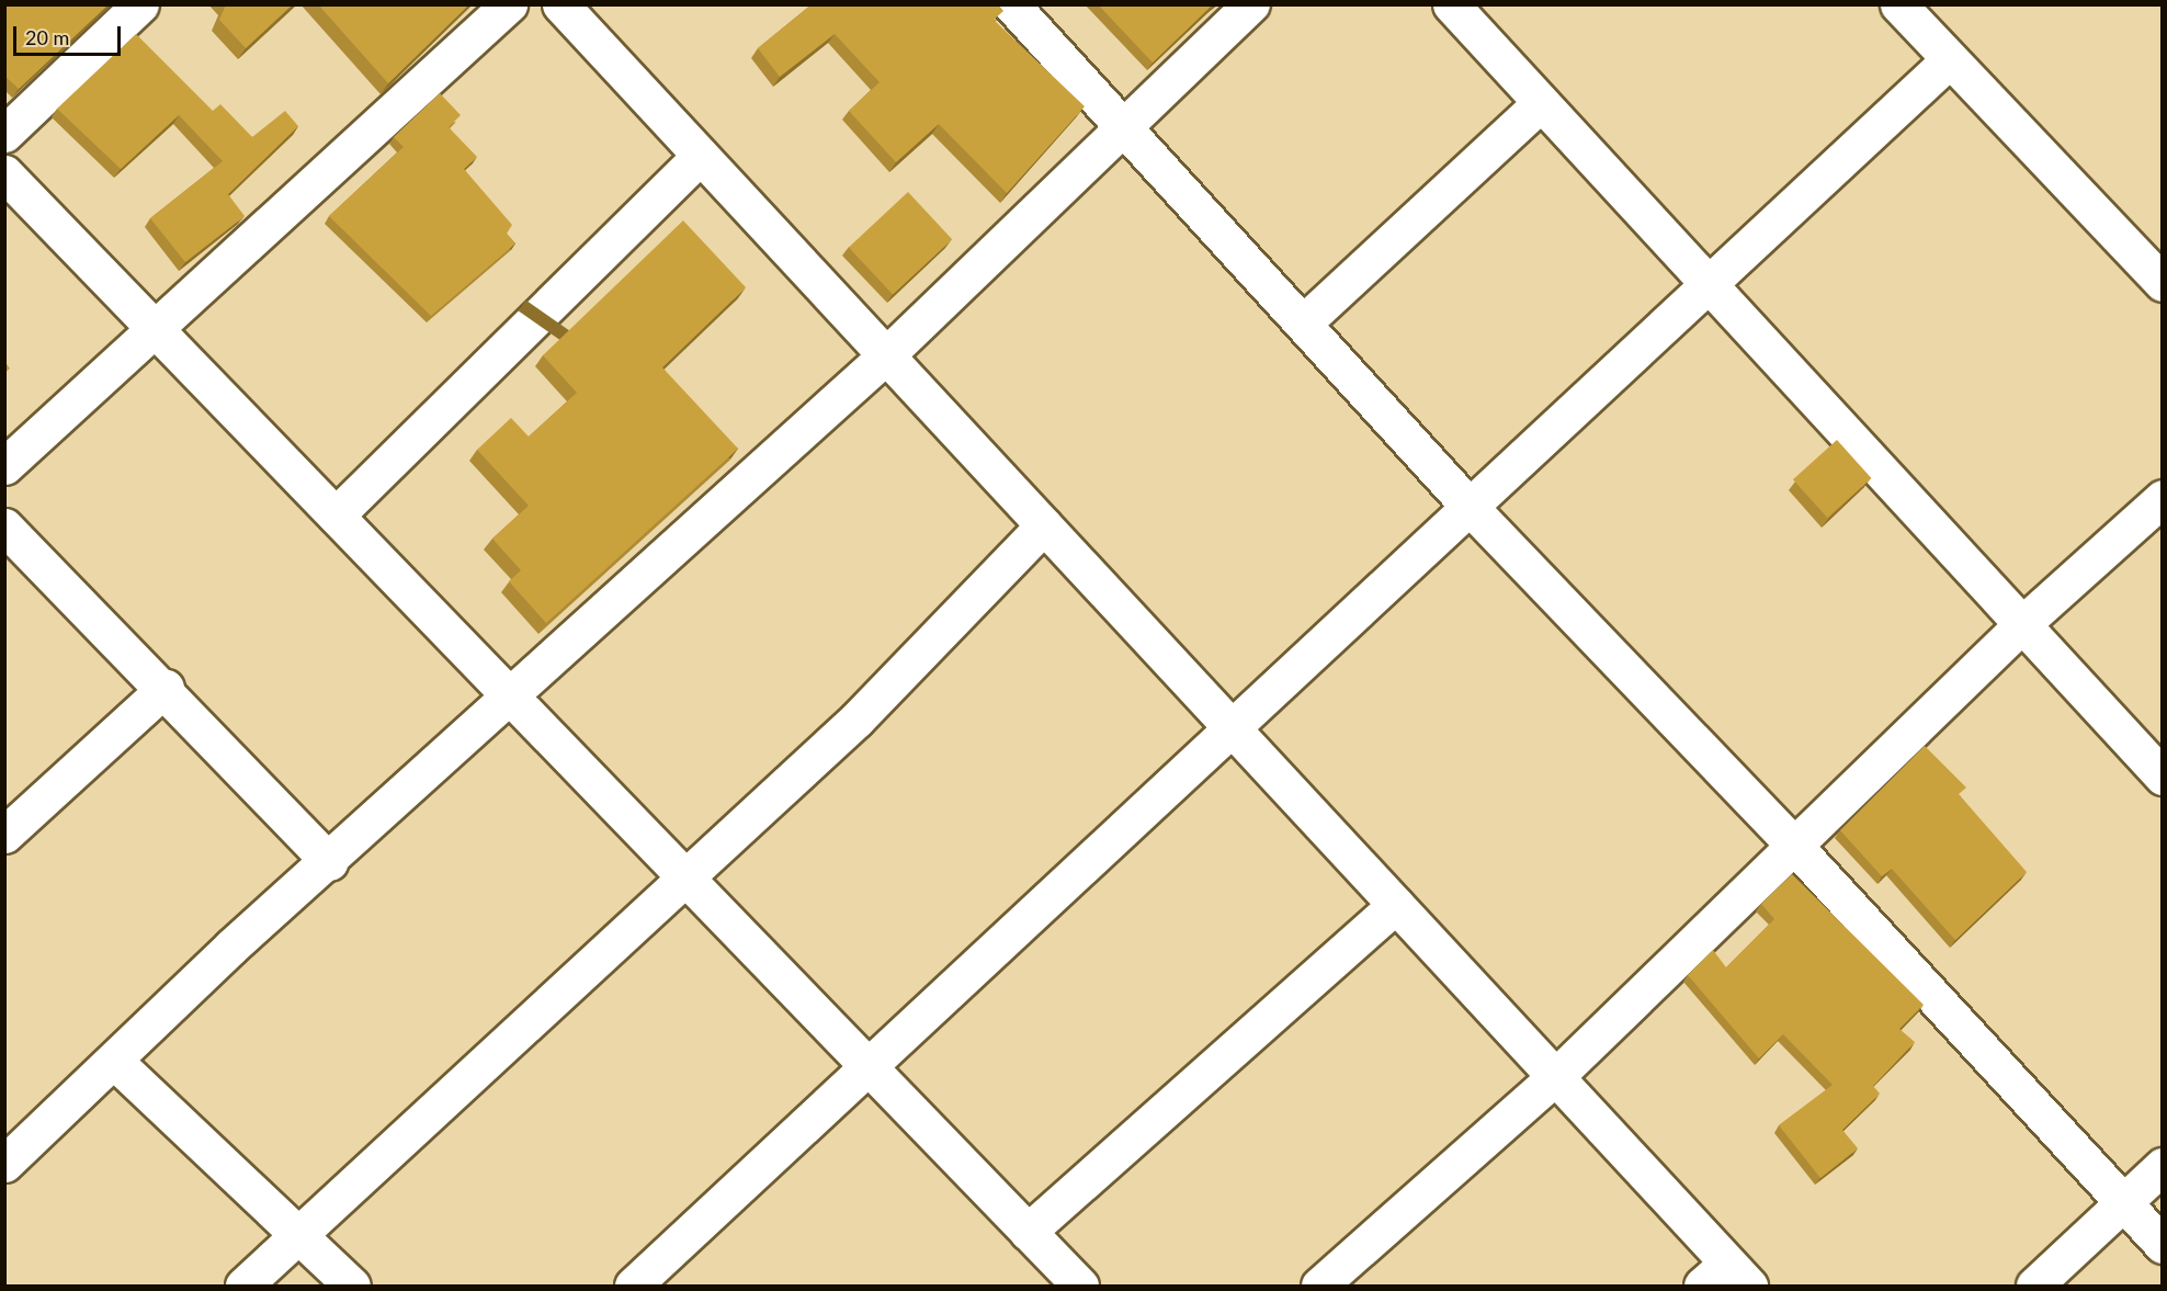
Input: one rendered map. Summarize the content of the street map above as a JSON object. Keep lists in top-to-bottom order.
{
  "scale_bar": "20 m"
}
